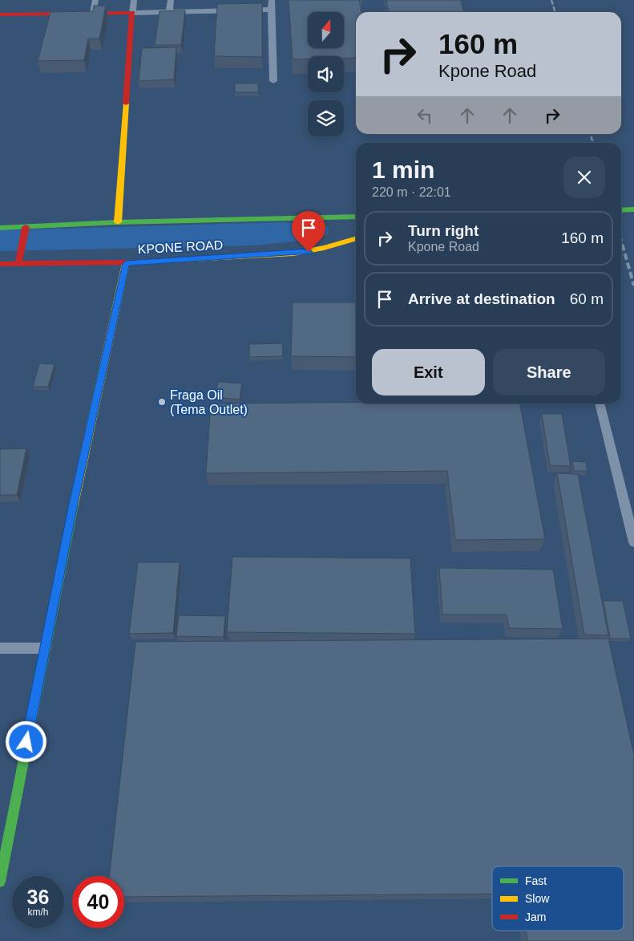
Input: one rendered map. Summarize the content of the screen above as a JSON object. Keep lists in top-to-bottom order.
{
  "streets": {
    "street": ["KPONE ROAD"]
  },
  "places": ["Fraga Oil (Tema Outlet)"],
  "legend": ["Fast", "Slow", "Jam"],
  "north": "top",
  "page": {
    "turn": ["160 m", "Kpone Road"],
    "heading": ["1 min", "220 m · 22:01"],
    "list": [
      {
        "name": "Turn right",
        "note": "Kpone Road",
        "value": "160 m"
      },
      {
        "name": "Arrive at destination",
        "value": "60 m"
      }
    ],
    "buttons": ["Exit", "Share"],
    "speed": "36 km/h",
    "limit": "40"
  }
}
